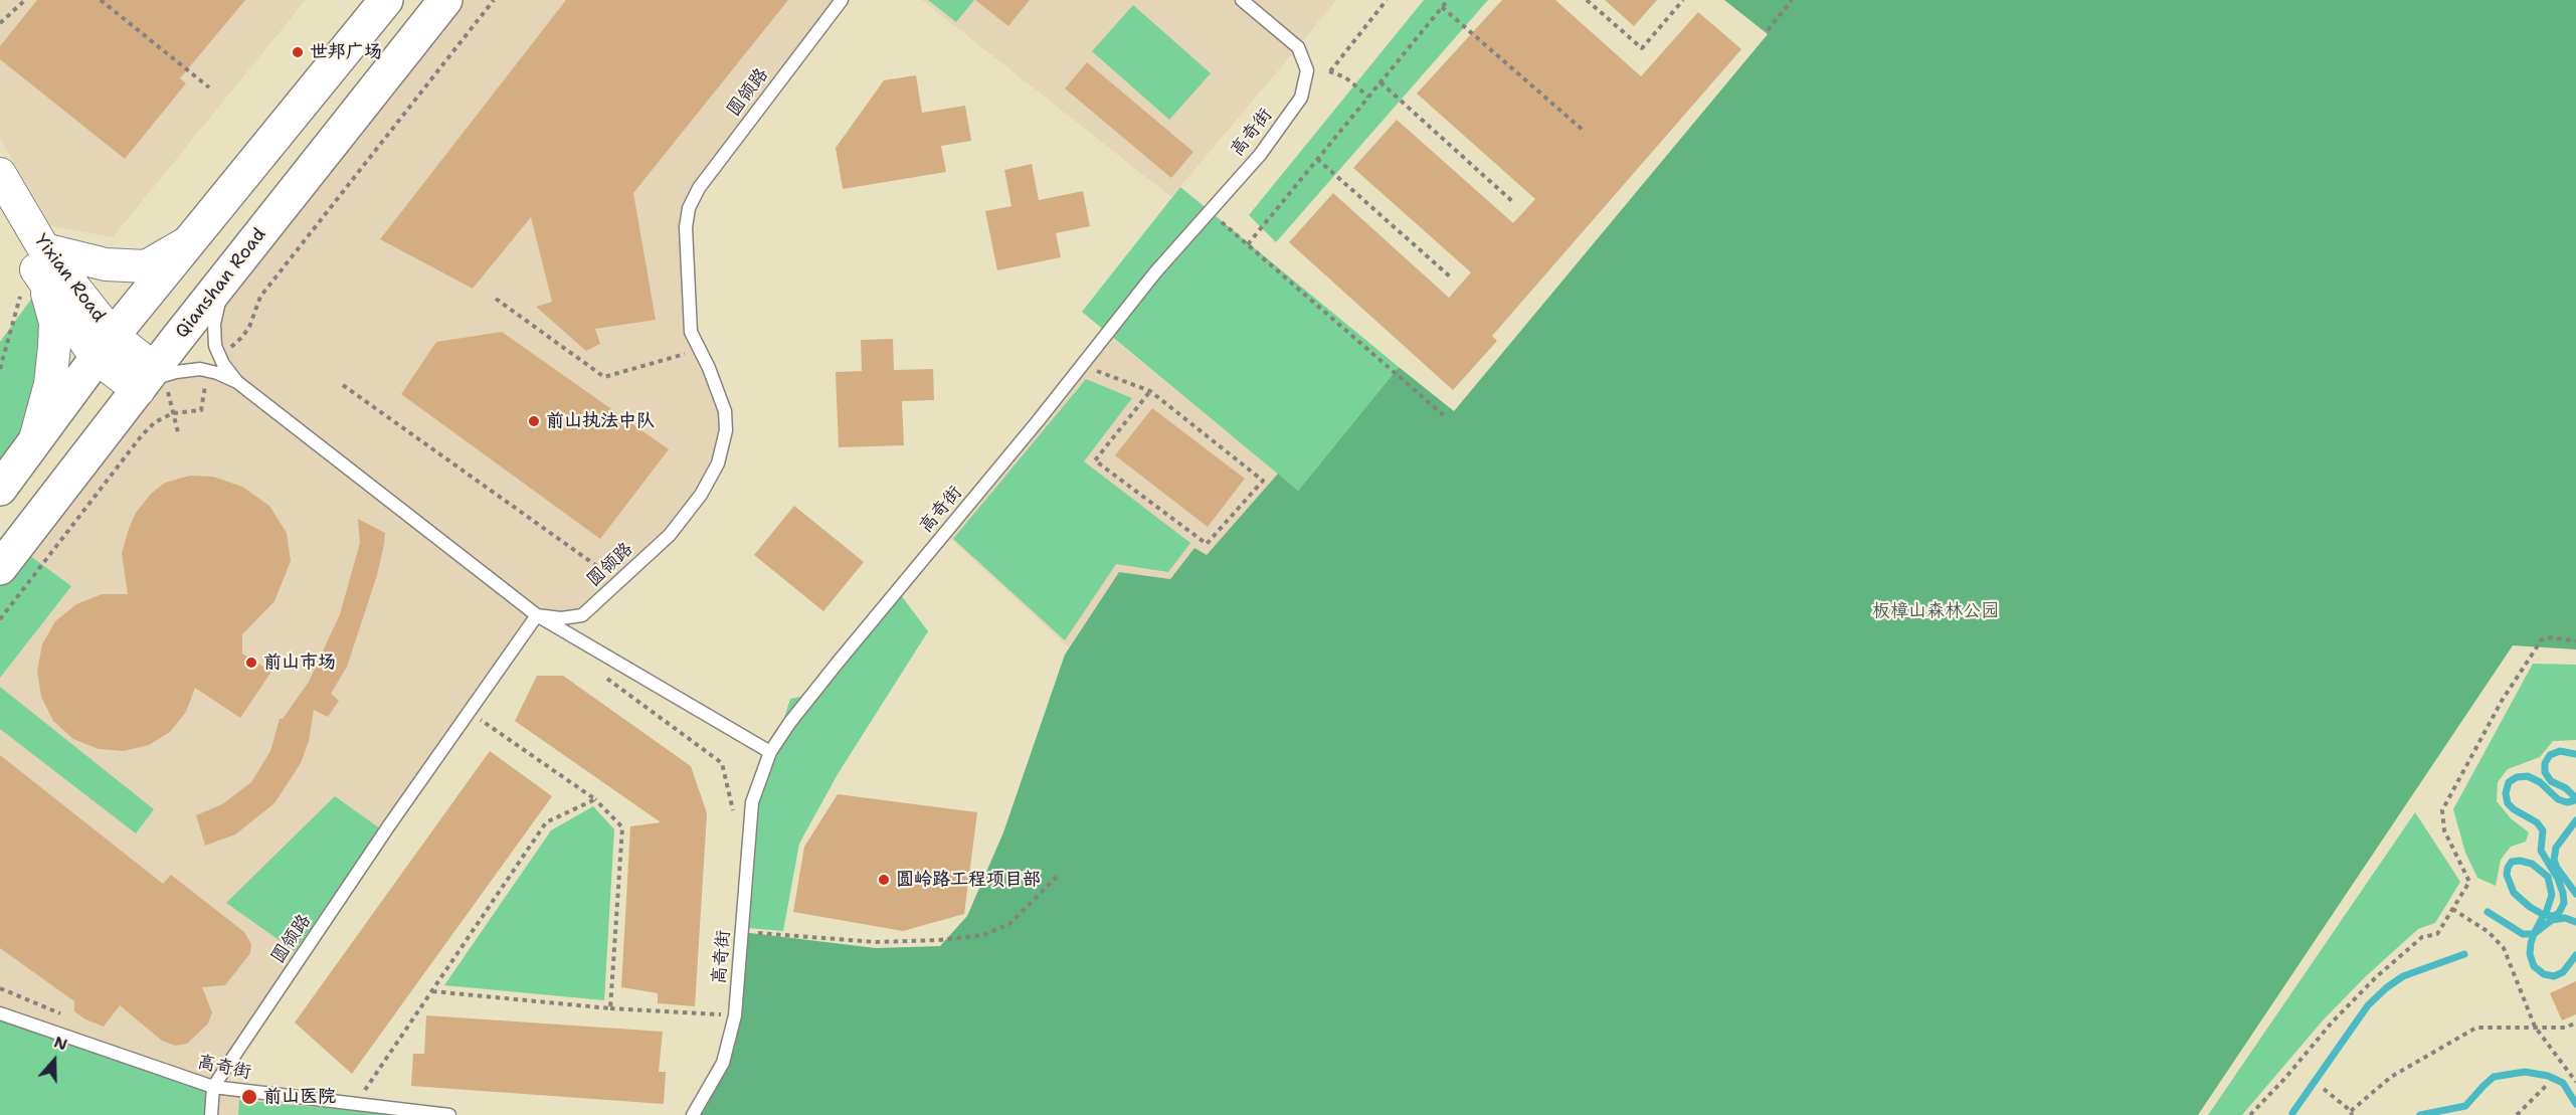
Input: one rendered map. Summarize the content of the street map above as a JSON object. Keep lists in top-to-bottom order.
{
  "streets": {
    "main road": ["Yixian Road", "Qianshan Road"],
    "lane": ["圆领路", "高奇街"]
  },
  "crossings": [
    ["圆领路", "高奇街"],
    ["Yixian Road", "Qianshan Road"]
  ],
  "parks": ["板樟山森林公园"],
  "places": [
    "世邦广场",
    "前山执法中队",
    "前山市场",
    "圆岭路工程项目部",
    "前山医院"
  ],
  "north": "top"
}
